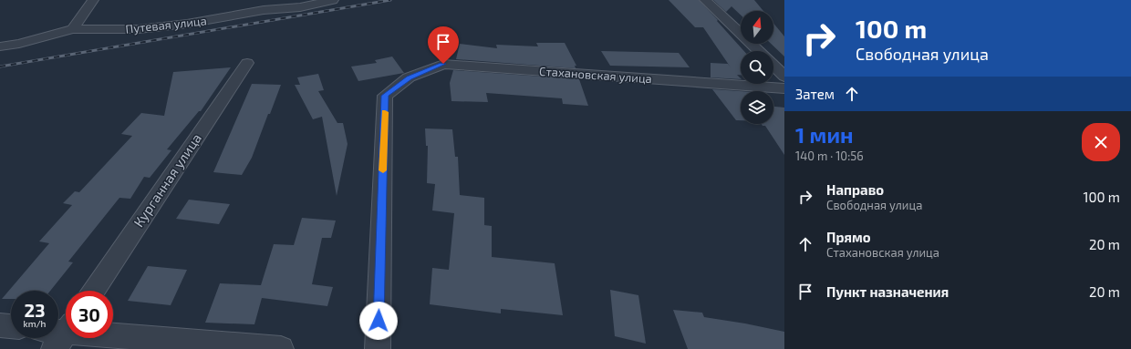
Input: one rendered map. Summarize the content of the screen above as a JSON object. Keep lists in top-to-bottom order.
{
  "streets": {
    "street": ["Путевая улица", "Стахановская улица", "Курганная улица"]
  },
  "north": "top",
  "page": {
    "turn": ["100 m", "Свободная улица"],
    "then": "Затем",
    "heading": ["1 мин", "140 m · 10:56"],
    "list": [
      {
        "name": "Направо",
        "note": "Свободная улица",
        "value": "100 m"
      },
      {
        "name": "Прямо",
        "note": "Стахановская улица",
        "value": "20 m"
      },
      {
        "name": "Пункт назначения",
        "value": "20 m"
      }
    ],
    "speed": "23 km/h",
    "limit": "30"
  }
}
